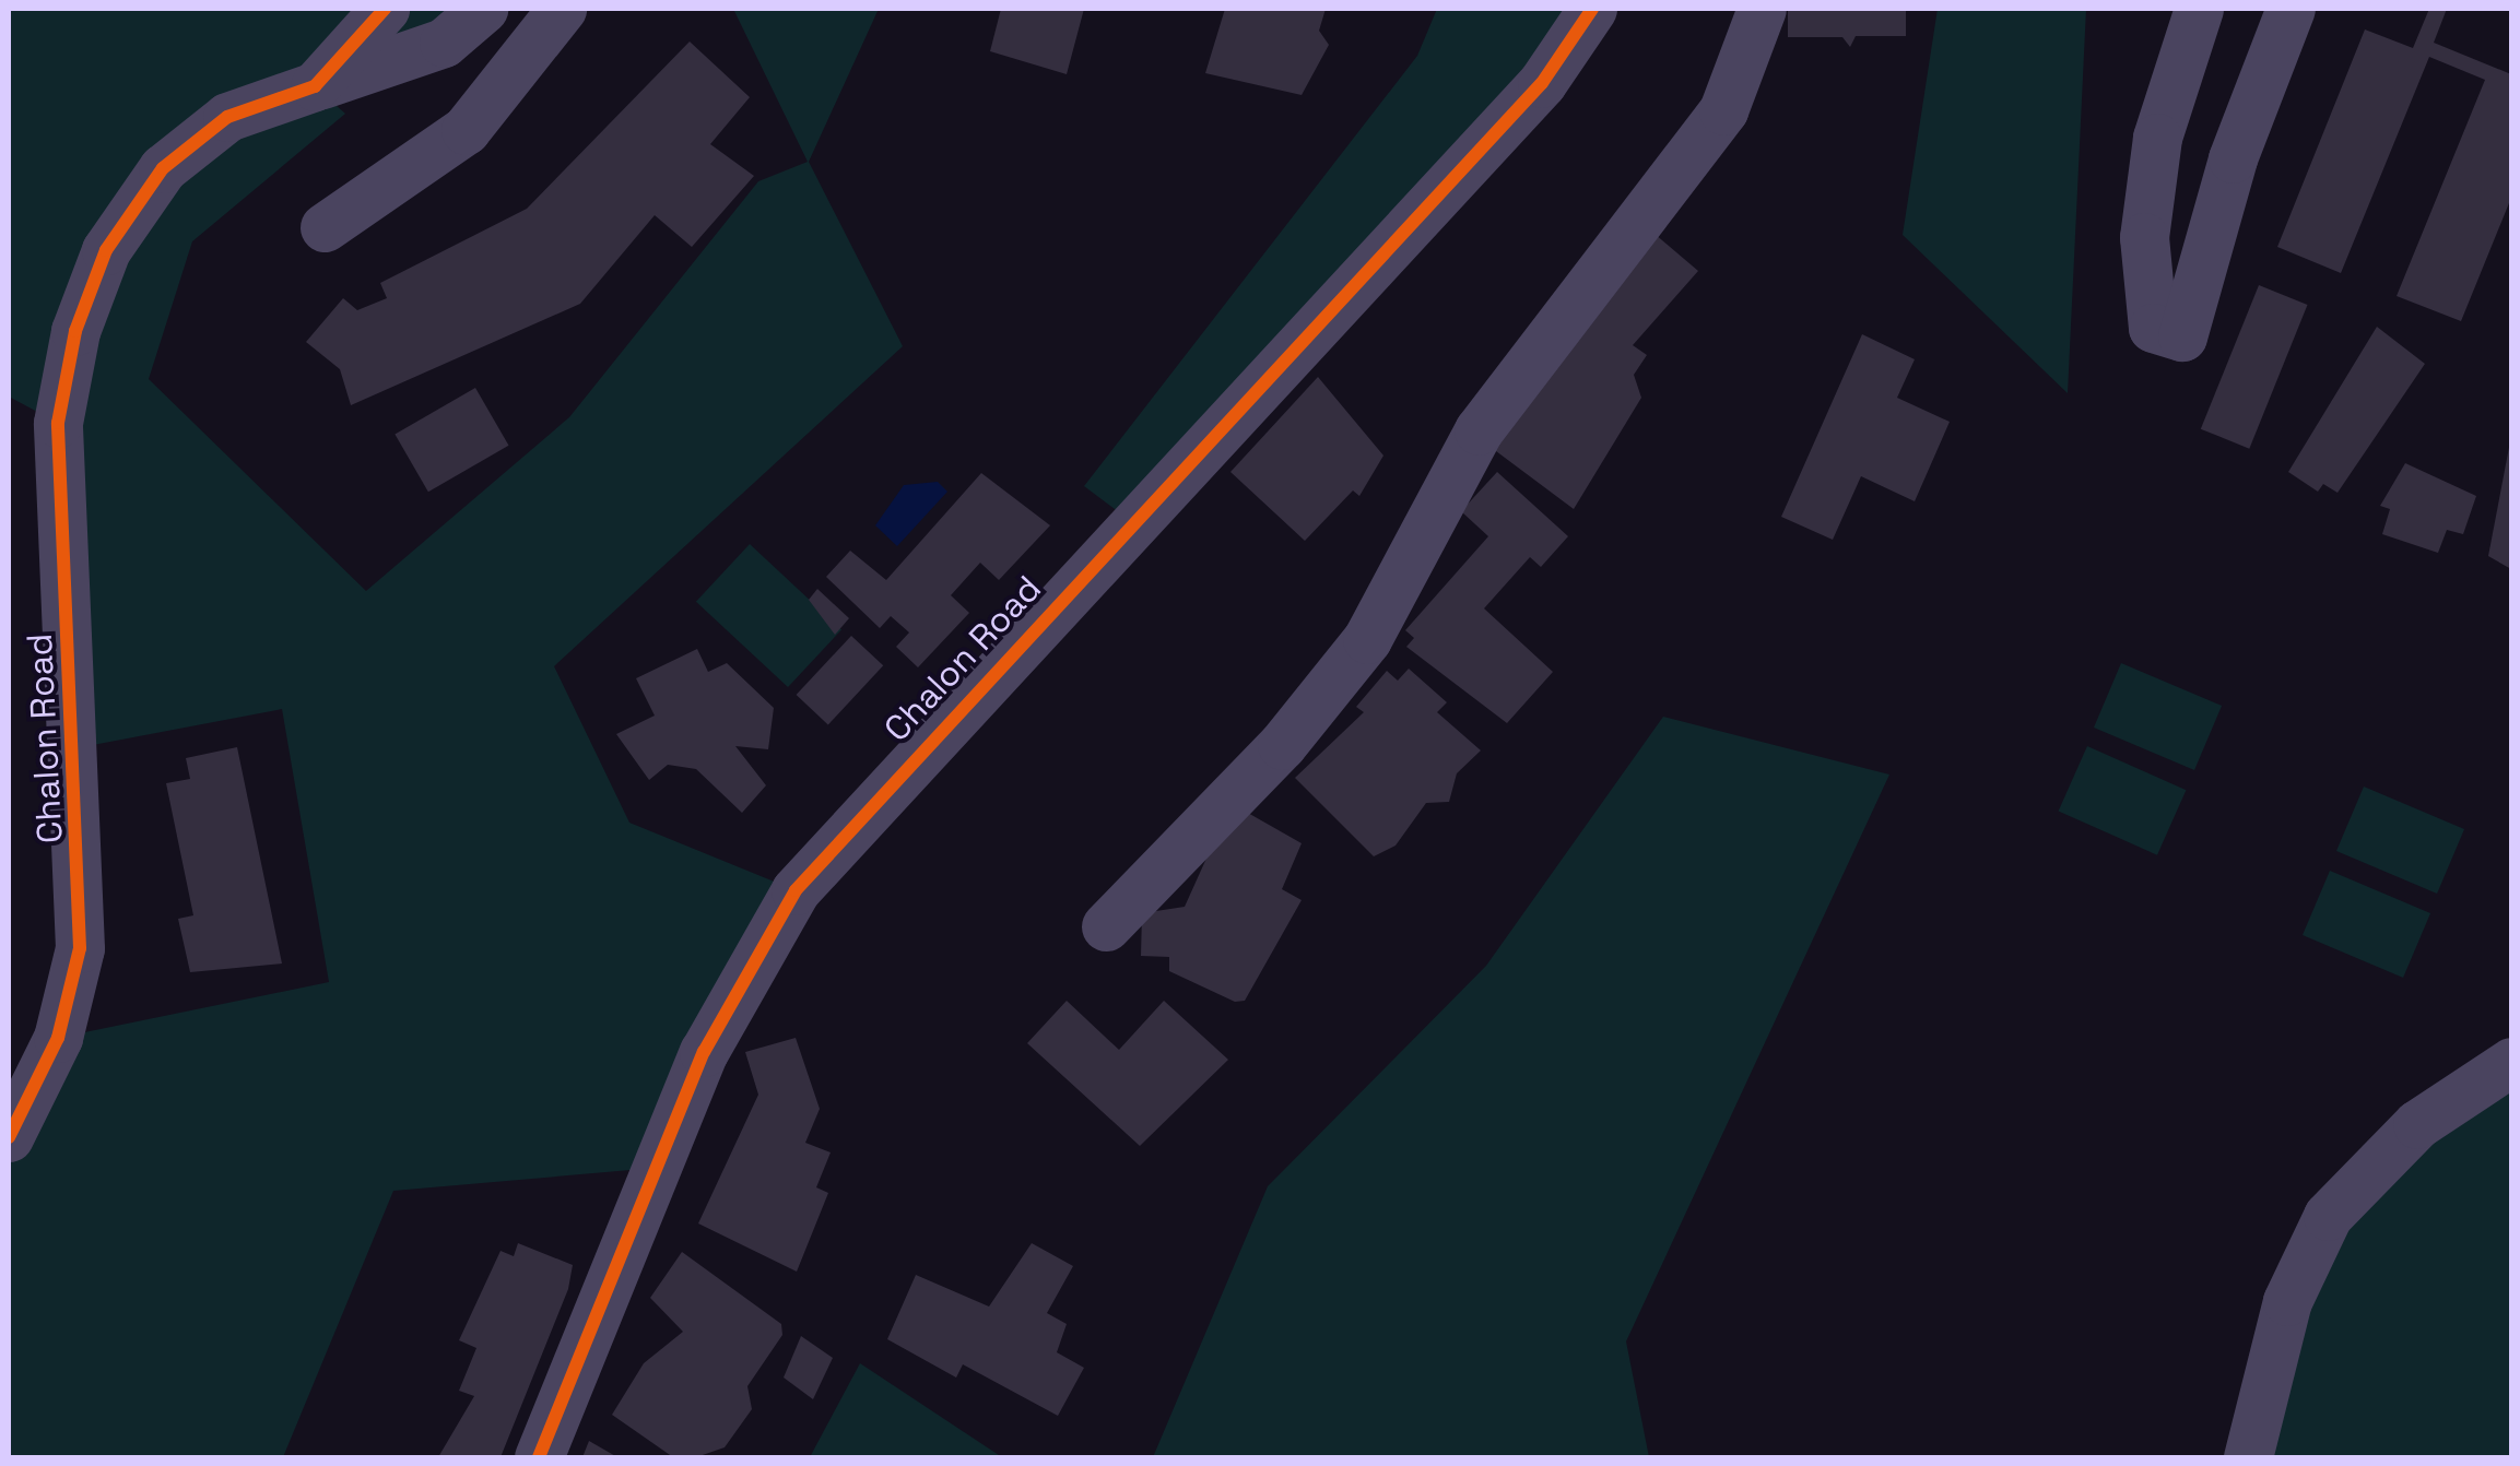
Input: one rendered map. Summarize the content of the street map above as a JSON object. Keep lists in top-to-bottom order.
{
  "streets": {
    "street": ["Chalon Road"]
  }
}
